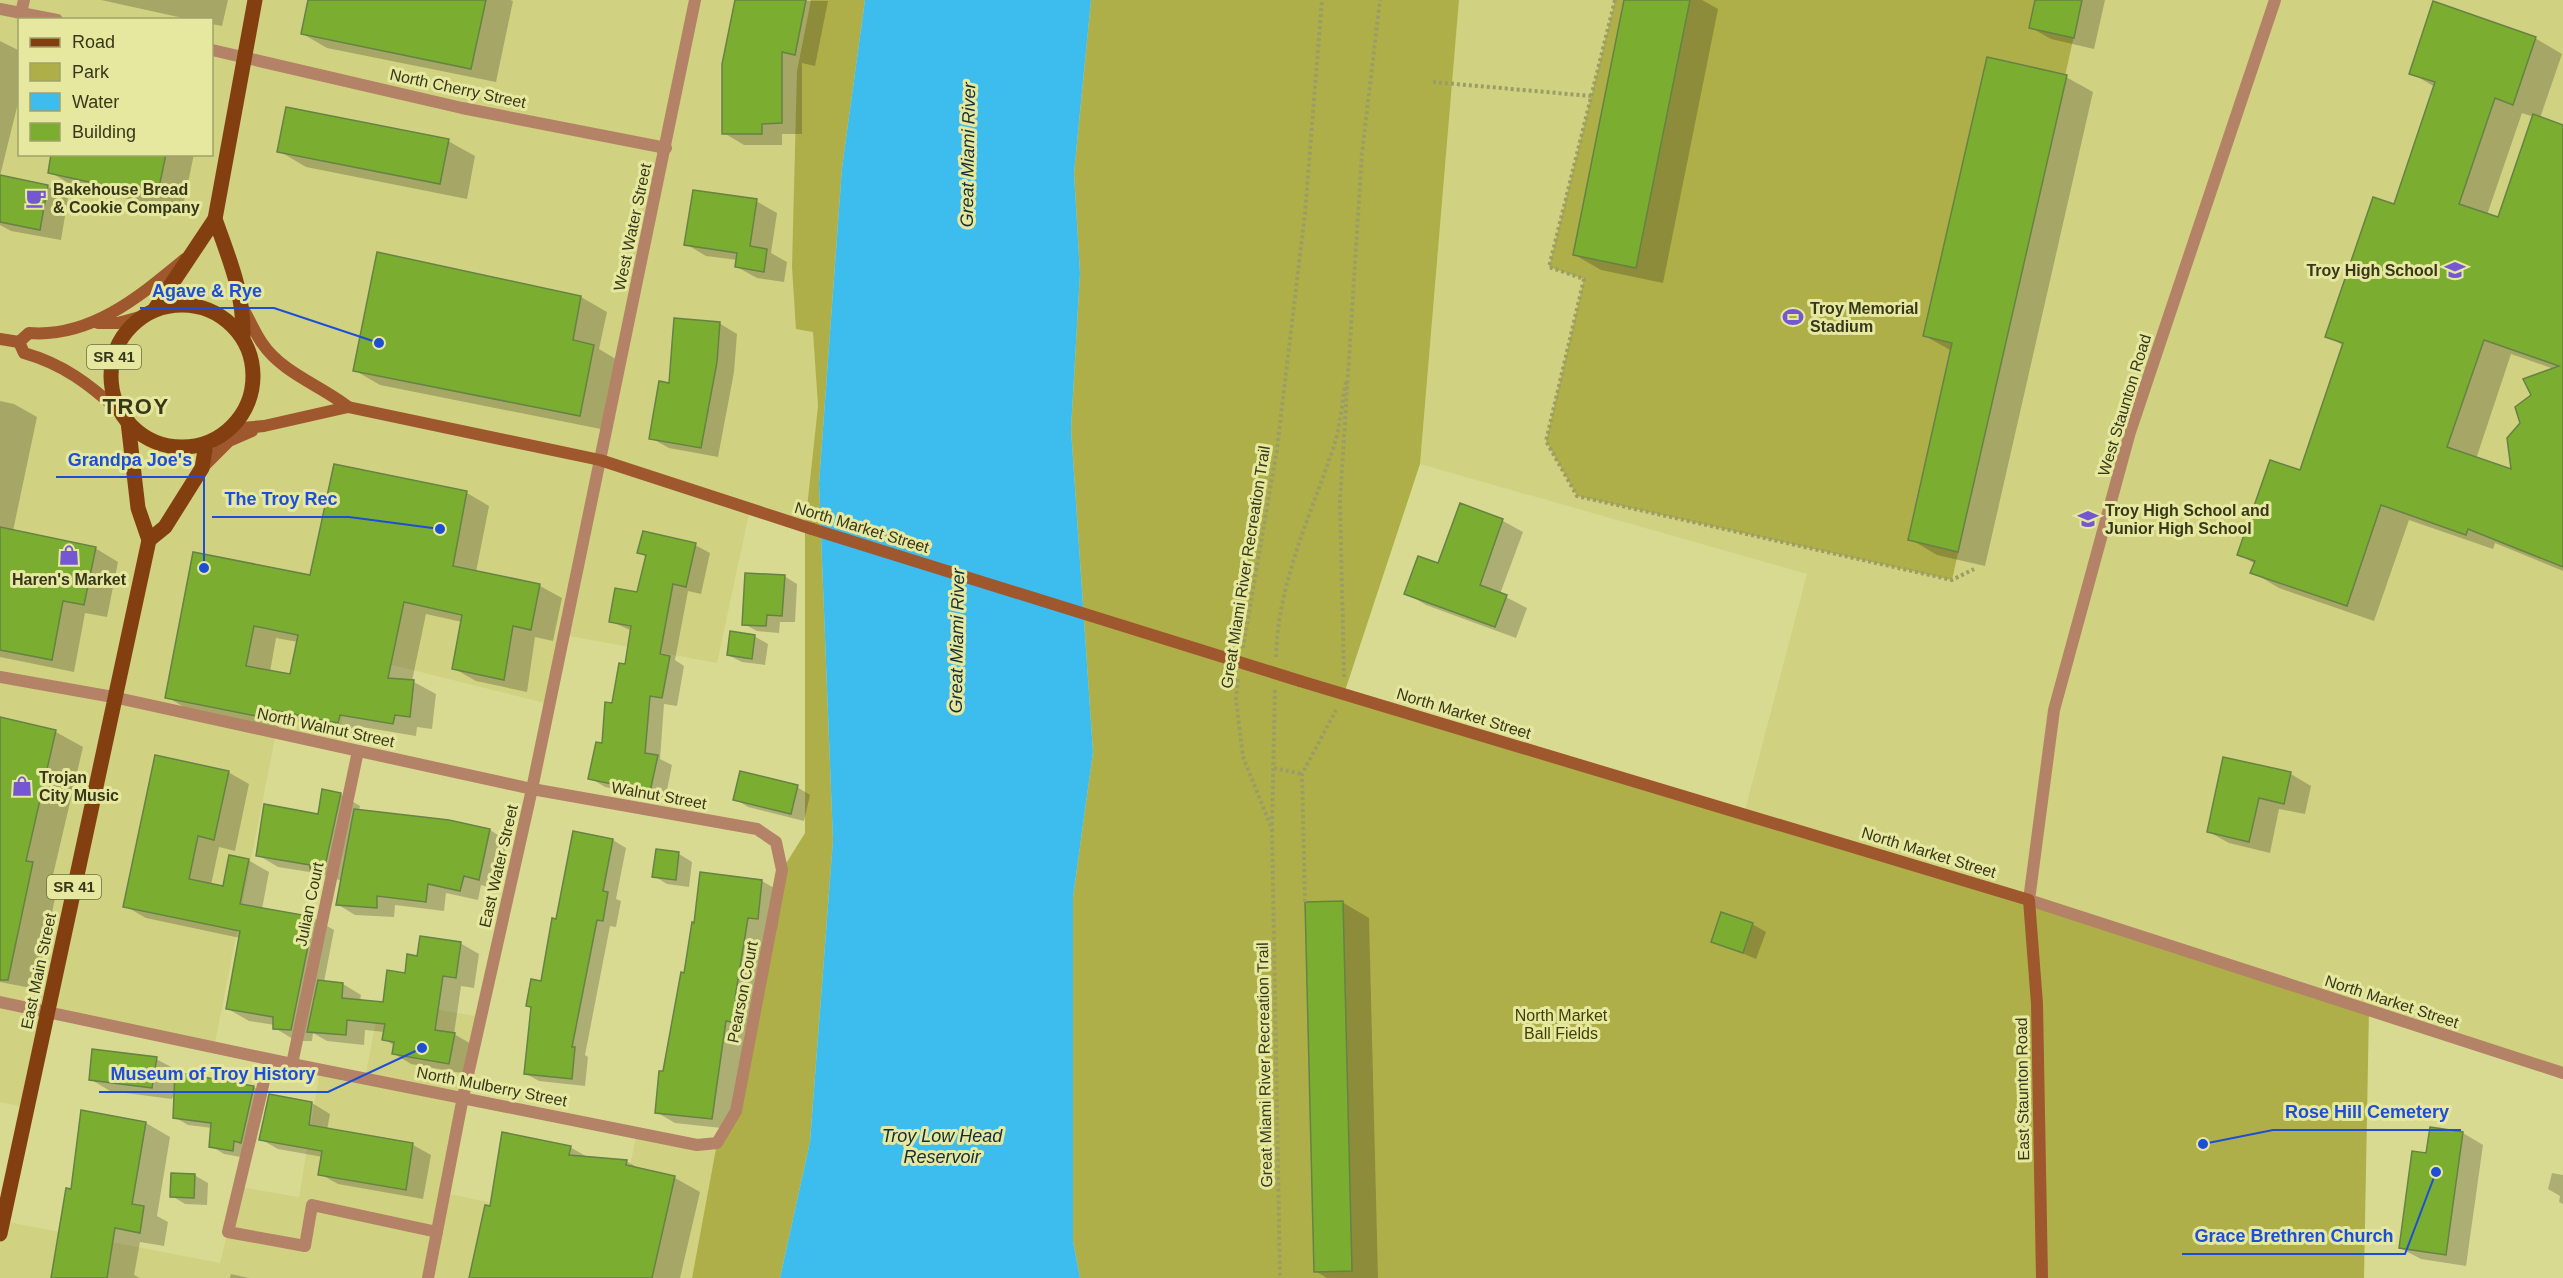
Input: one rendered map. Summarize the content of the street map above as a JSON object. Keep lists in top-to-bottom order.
{
  "streets": {
    "main road": [
      "SR 41",
      "North Market Street",
      "East Main Street",
      "East Staunton Road"
    ],
    "street": [
      "North Cherry Street",
      "West Water Street",
      "West Staunton Road",
      "North Walnut Street",
      "Walnut Street",
      "East Water Street",
      "Julian Court",
      "Pearson Court",
      "North Mulberry Street"
    ],
    "path": ["Great Miami River Recreation Trail"]
  },
  "crossings": [
    ["North Cherry Street", "West Water Street"],
    ["West Water Street", "North Market Street"],
    ["West Water Street", "East Water Street"],
    ["West Staunton Road", "North Market Street"],
    ["West Staunton Road", "East Staunton Road"],
    ["North Market Street", "East Water Street"],
    ["North Market Street", "East Staunton Road"],
    ["North Walnut Street", "Walnut Street"],
    ["North Walnut Street", "East Water Street"],
    ["North Walnut Street", "Julian Court"],
    ["North Walnut Street", "East Main Street"],
    ["Walnut Street", "East Water Street"],
    ["Walnut Street", "Pearson Court"],
    ["East Water Street", "North Mulberry Street"],
    ["Julian Court", "North Mulberry Street"],
    ["East Main Street", "North Mulberry Street"],
    ["Pearson Court", "North Mulberry Street"]
  ],
  "districts": ["TROY"],
  "water": ["Great Miami River", "Troy Low Head Reservoir"],
  "parks": ["North Market Ball Fields"],
  "places": {
    "cafe": ["Bakehouse Bread & Cookie Company"],
    "school or university": ["Troy High School", "Troy High School and Junior High School"],
    "sports": ["Troy Memorial Stadium"],
    "other": [
      "Agave & Rye",
      "The Troy Rec",
      "Grandpa Joe's",
      "Museum of Troy History",
      "Rose Hill Cemetery",
      "Grace Brethren Church"
    ],
    "shop": ["Haren's Market", "Trojan City Music"]
  },
  "legend": [
    "Road",
    "Park",
    "Water",
    "Building"
  ]
}
